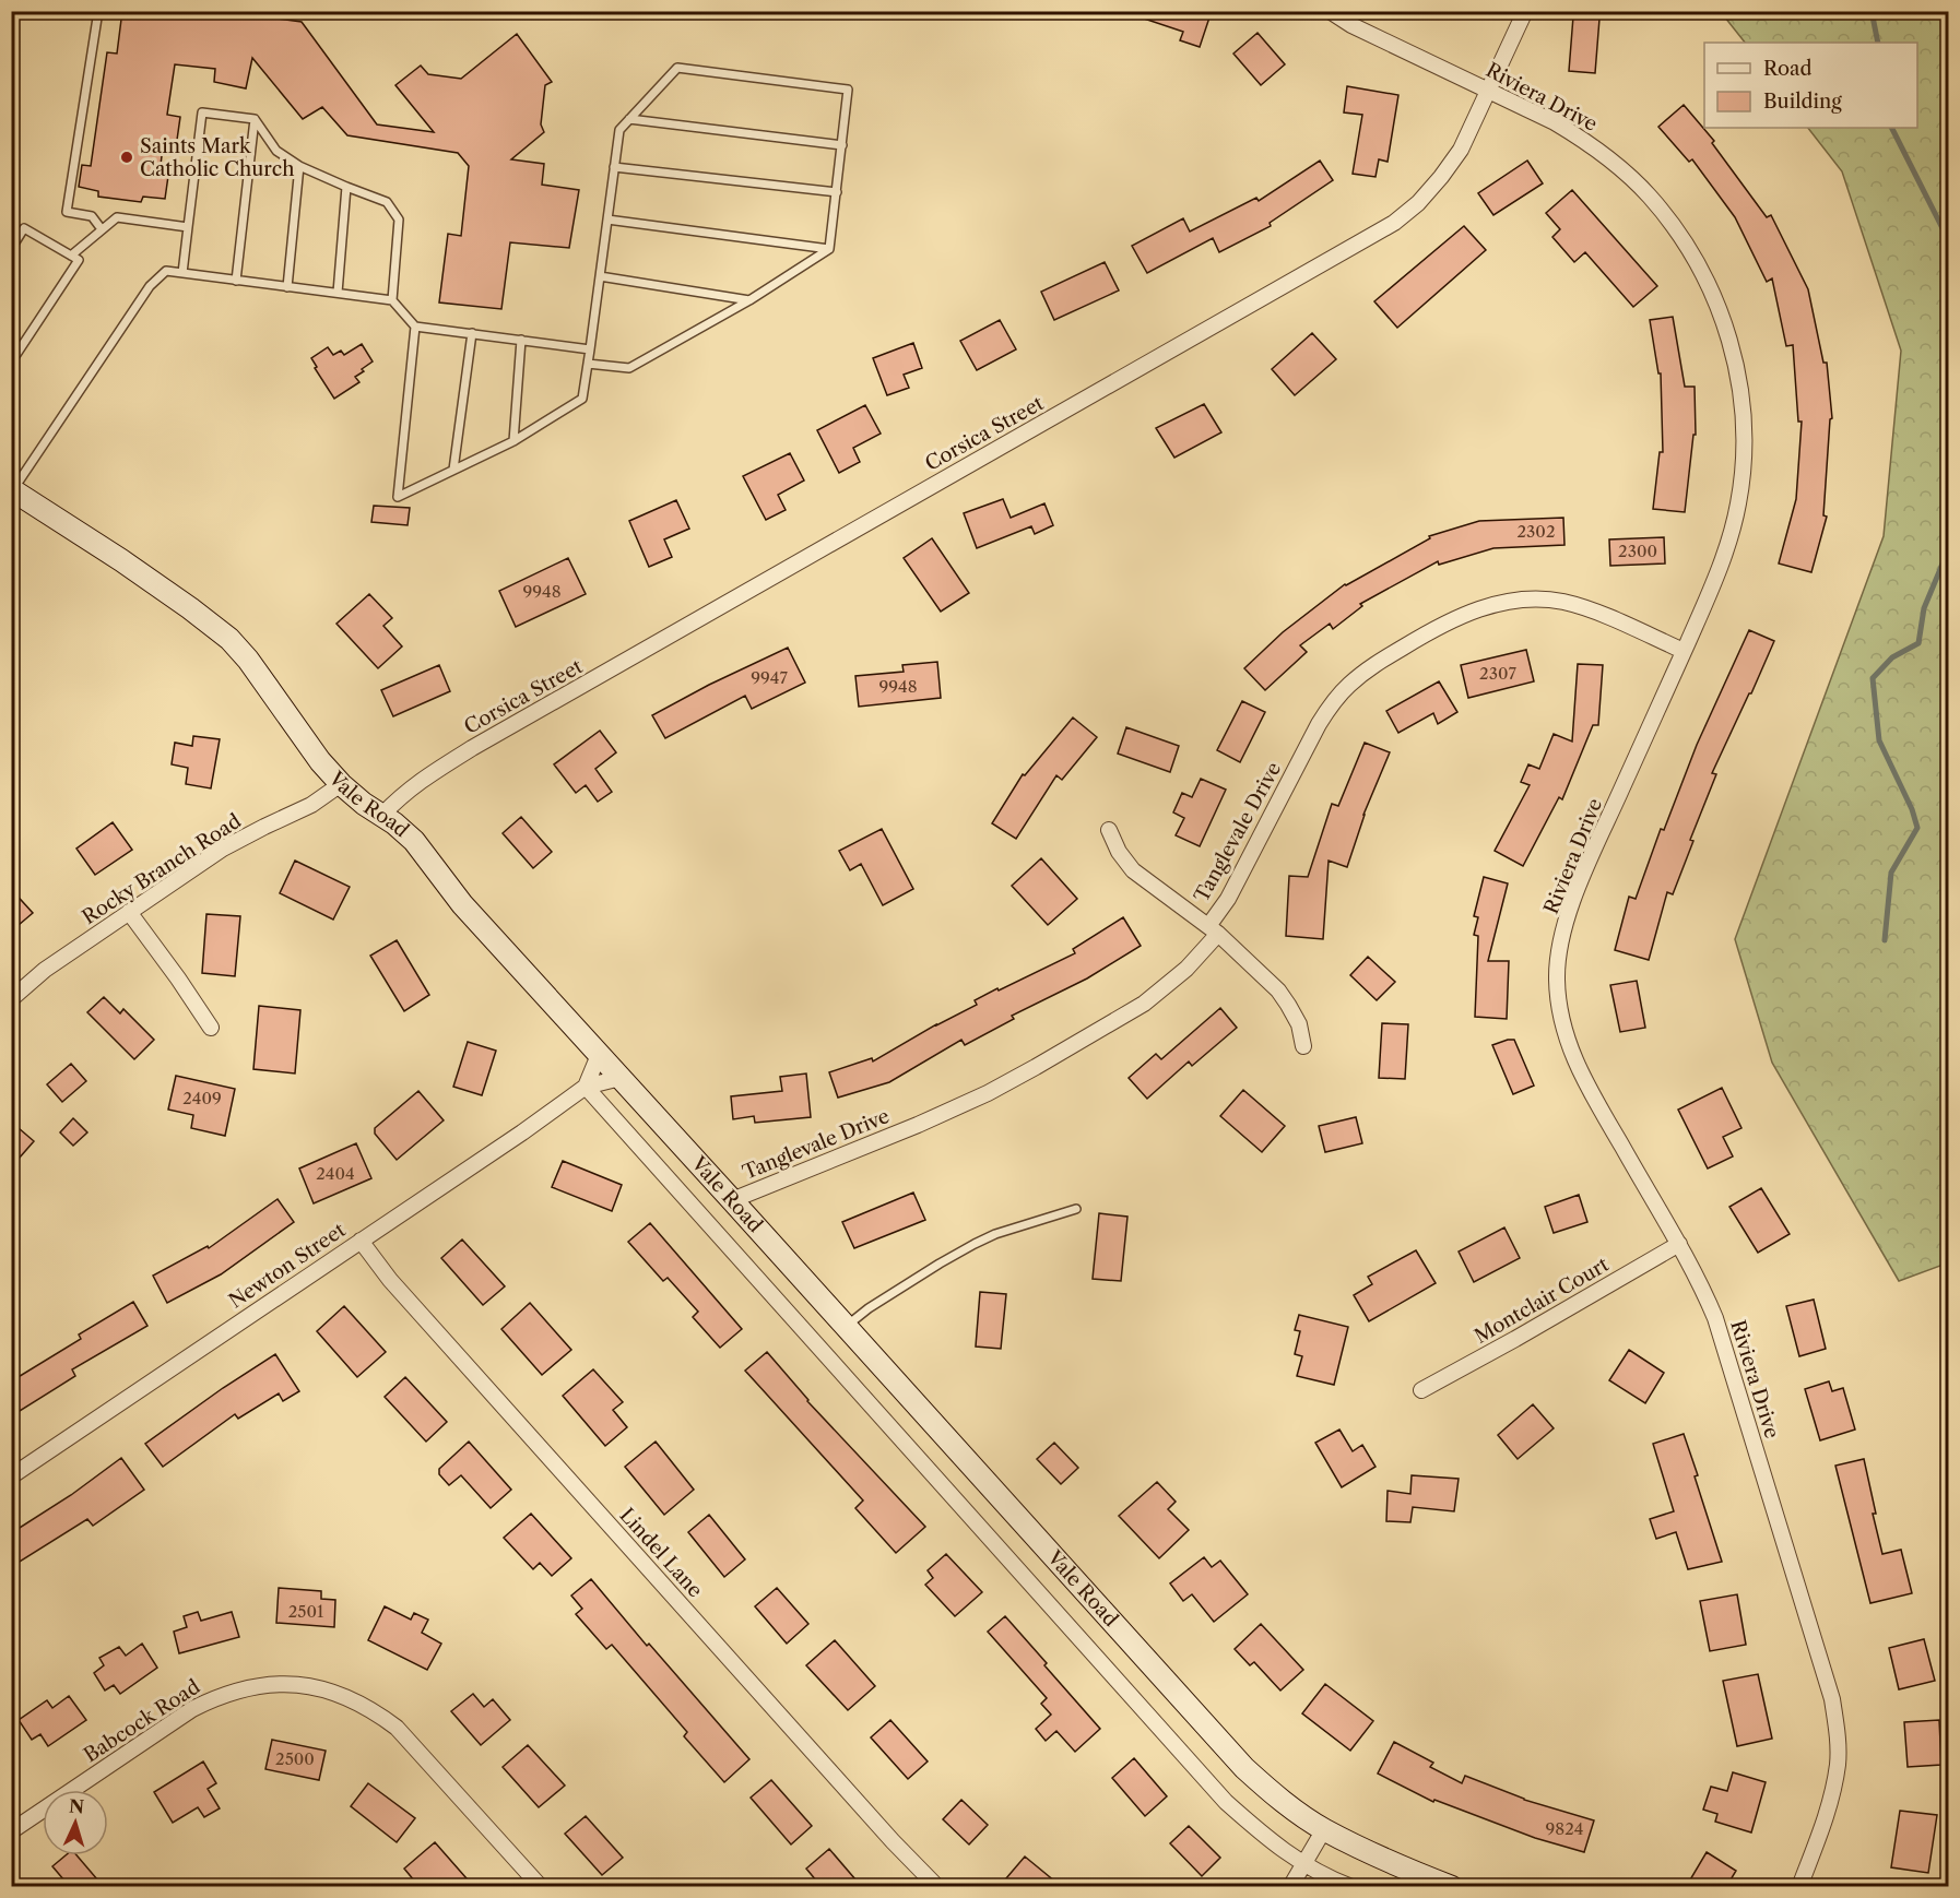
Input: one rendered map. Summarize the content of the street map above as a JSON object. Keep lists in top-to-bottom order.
{
  "streets": {
    "main road": ["Vale Road"],
    "street": [
      "Riviera Drive",
      "Corsica Street",
      "Tanglevale Drive",
      "Rocky Branch Road",
      "Newton Street",
      "Montclair Court",
      "Lindel Lane",
      "Babcock Road"
    ]
  },
  "crossings": [
    ["Riviera Drive", "Corsica Street"],
    ["Riviera Drive", "Tanglevale Drive"],
    ["Riviera Drive", "Montclair Court"],
    ["Corsica Street", "Vale Road"],
    ["Vale Road", "Tanglevale Drive"],
    ["Vale Road", "Rocky Branch Road"],
    ["Vale Road", "Newton Street"],
    ["Newton Street", "Lindel Lane"]
  ],
  "places": ["Saints Mark Catholic Church"],
  "house_numbers": [
    "2302",
    "2300",
    "9948",
    "2307",
    "9947",
    "9948",
    "2409",
    "2404",
    "2501",
    "2500",
    "9824"
  ],
  "legend": ["Road", "Building"],
  "north": "top"
}
